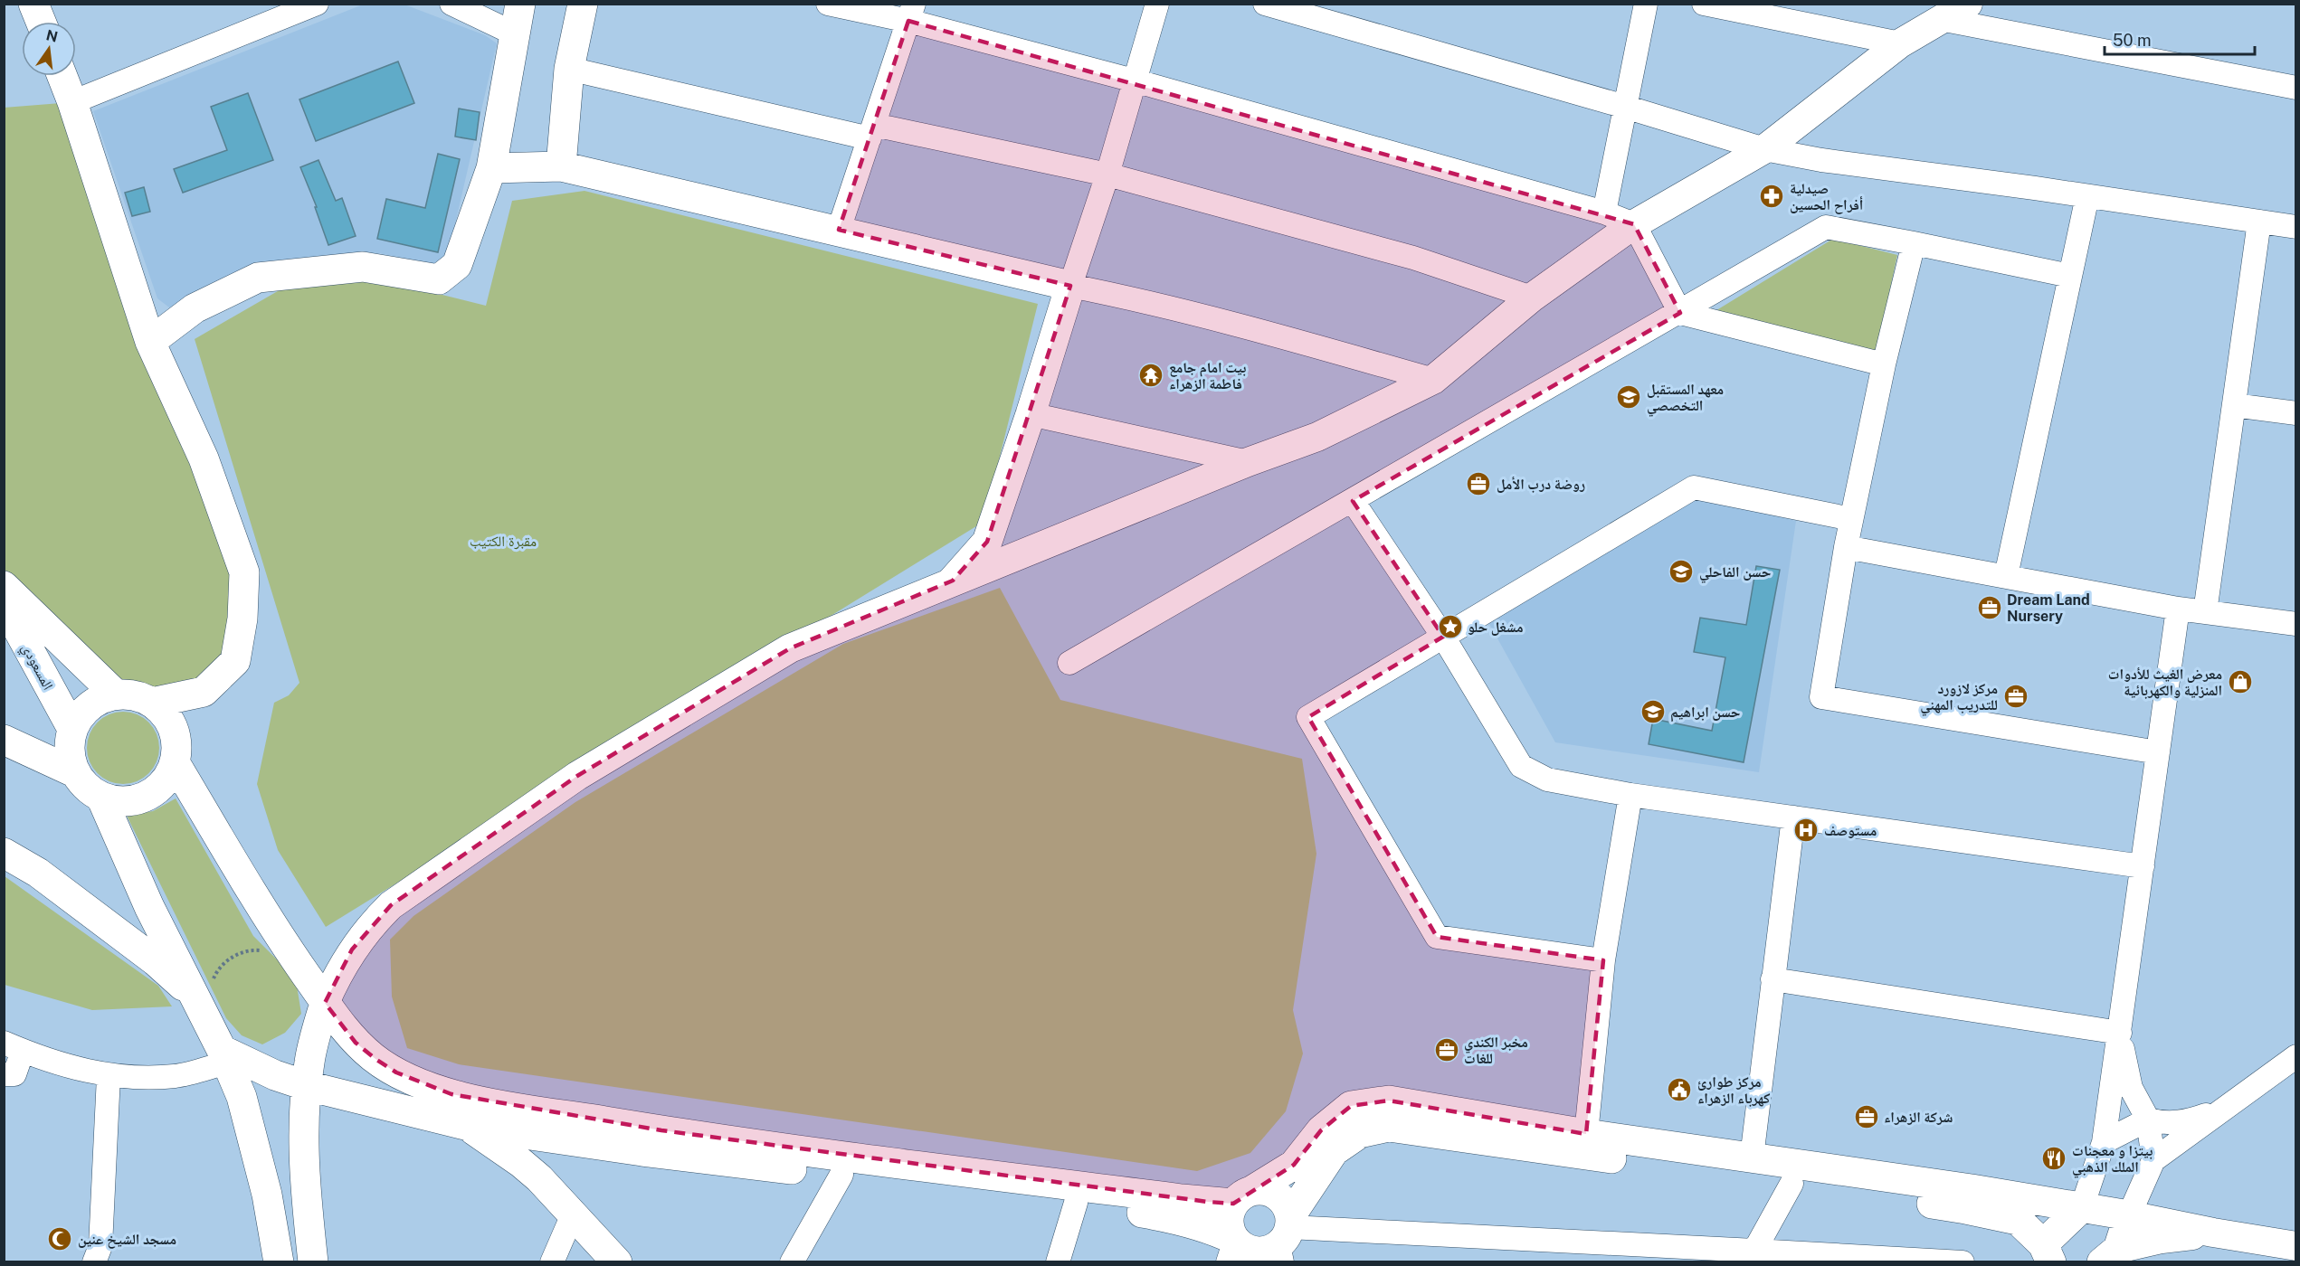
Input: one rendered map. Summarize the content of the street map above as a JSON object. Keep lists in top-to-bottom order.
{
  "streets": {
    "main road": ["المسعودي"]
  },
  "parks": ["مقبرة الكتيب"],
  "places": {
    "pharmacy": ["صيدلية أفراح الحسين"],
    "temple": ["بيت امام جامع فاطمة الزهراء"],
    "school or university": ["معهد المستقبل التخصصي", "حسن الفاحلي", "حسن ابراهيم"],
    "office": [
      "روضة درب الأمل",
      "Dream Land Nursery",
      "مركز لازورد للتدريب المهني",
      "مخبر الكندي للغات",
      "شركة الزهراء"
    ],
    "place": ["مشغل حلو"],
    "shop": ["معرض الغيث للأدوات المنزلية والكهربائية"],
    "hospital": ["مستوصف"],
    "public building": ["مركز طوارئ كهرباء الزهراء"],
    "restaurant": ["بيتزا و معجنات الملك الذهبي"],
    "mosque": ["مسجد الشيخ عنين"]
  },
  "scale_bar": "50 m",
  "north": "top"
}
